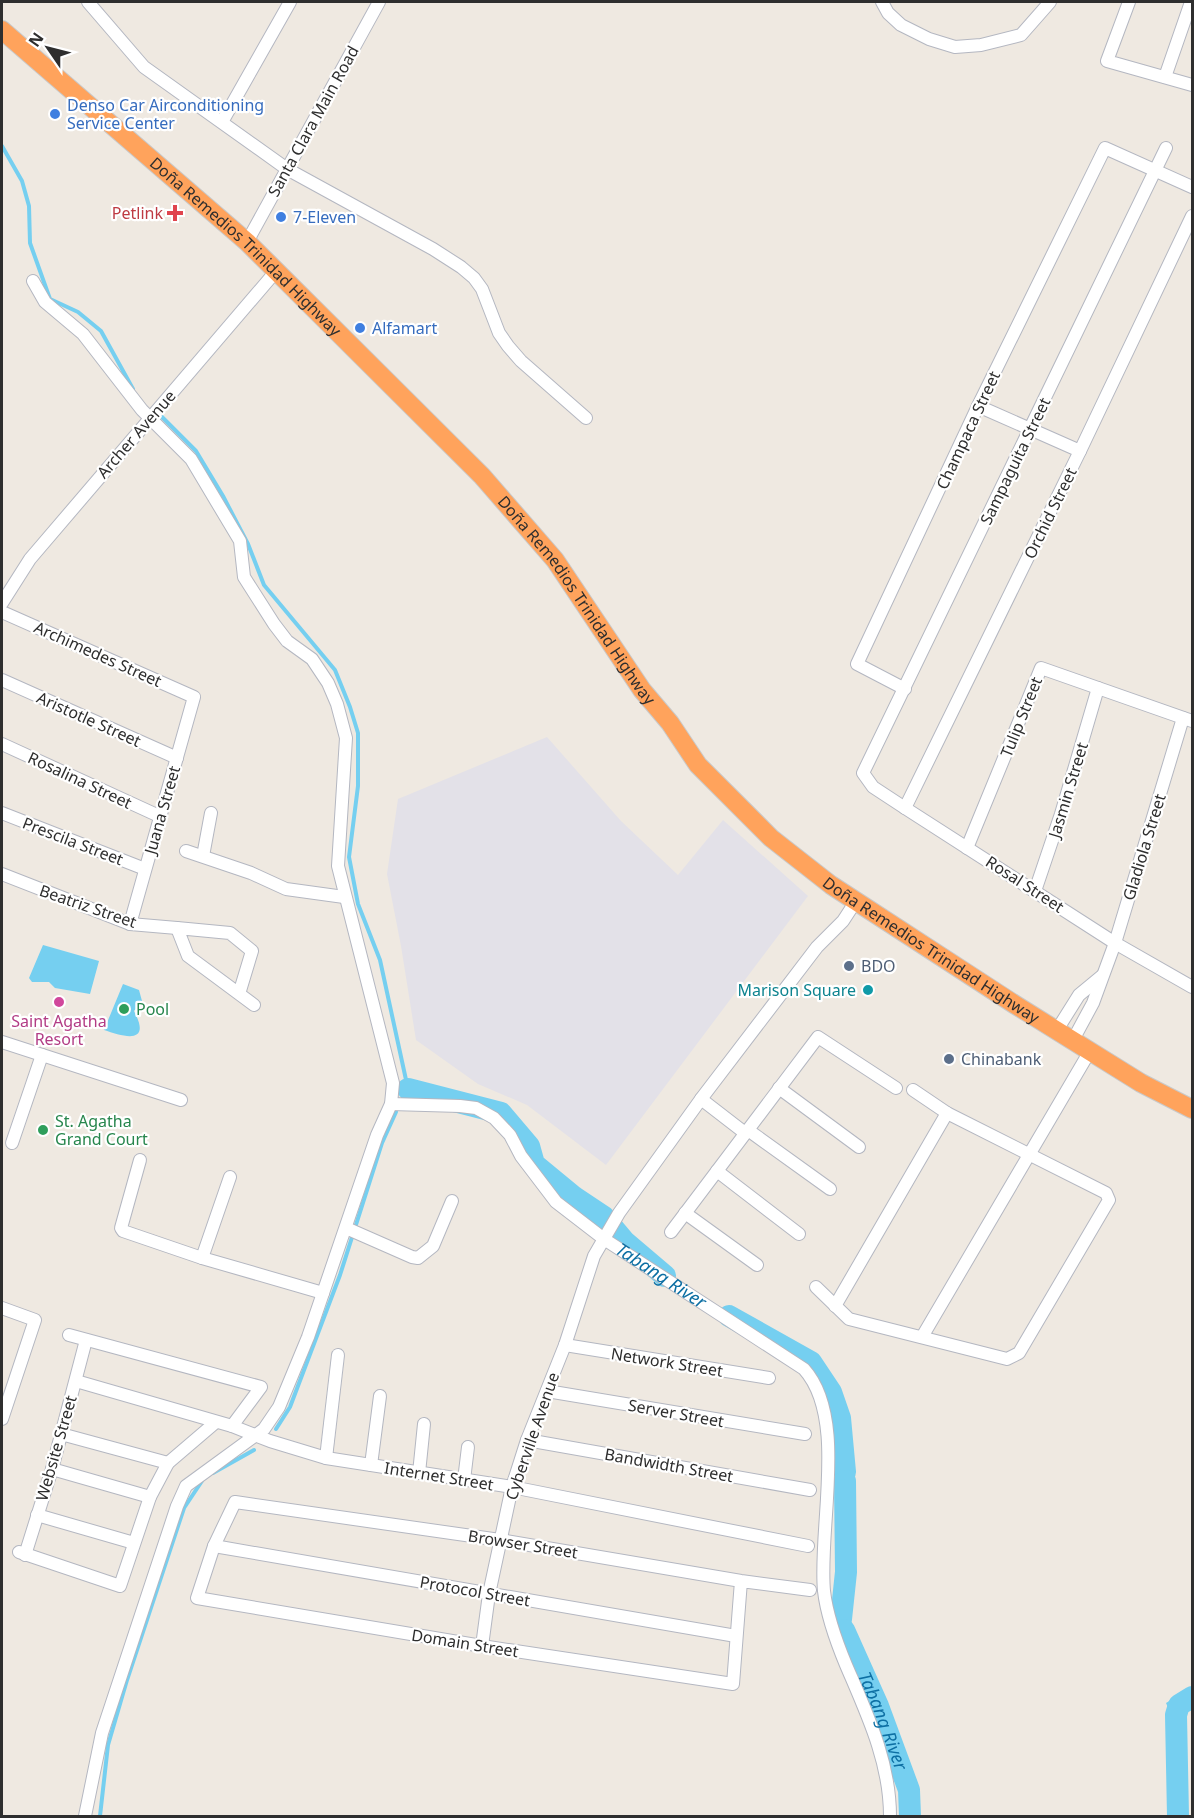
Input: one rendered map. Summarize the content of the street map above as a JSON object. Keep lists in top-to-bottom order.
{
  "streets": {
    "highway": ["Doña Remedios Trinidad Highway"],
    "street": [
      "Santa Clara Main Road",
      "Champaca Street",
      "Archer Avenue",
      "Sampaguita Street",
      "Orchid Street",
      "Archimedes Street",
      "Tulip Street",
      "Aristotle Street",
      "Rosalina Street",
      "Jasmin Street",
      "Juana Street",
      "Prescila Street",
      "Gladiola Street",
      "Rosal Street",
      "Beatriz Street",
      "Network Street",
      "Server Street",
      "Cyberville Avenue",
      "Website Street",
      "Bandwidth Street",
      "Internet Street",
      "Browser Street",
      "Protocol Street",
      "Domain Street"
    ]
  },
  "crossings": [
    ["Santa Clara Main Road", "Doña Remedios Trinidad Highway"],
    ["Doña Remedios Trinidad Highway", "Archer Avenue"],
    ["Doña Remedios Trinidad Highway", "Gladiola Street"],
    ["Doña Remedios Trinidad Highway", "Cyberville Avenue"],
    ["Champaca Street", "Sampaguita Street"],
    ["Sampaguita Street", "Rosal Street"],
    ["Orchid Street", "Rosal Street"],
    ["Archimedes Street", "Juana Street"],
    ["Tulip Street", "Jasmin Street"],
    ["Tulip Street", "Gladiola Street"],
    ["Tulip Street", "Rosal Street"],
    ["Aristotle Street", "Juana Street"],
    ["Rosalina Street", "Juana Street"],
    ["Jasmin Street", "Rosal Street"],
    ["Juana Street", "Prescila Street"],
    ["Juana Street", "Beatriz Street"],
    ["Gladiola Street", "Rosal Street"],
    ["Network Street", "Cyberville Avenue"],
    ["Server Street", "Cyberville Avenue"],
    ["Cyberville Avenue", "Bandwidth Street"],
    ["Cyberville Avenue", "Internet Street"],
    ["Cyberville Avenue", "Browser Street"],
    ["Cyberville Avenue", "Protocol Street"],
    ["Cyberville Avenue", "Domain Street"],
    ["Website Street", "Internet Street"],
    ["Browser Street", "Protocol Street"],
    ["Browser Street", "Domain Street"],
    ["Protocol Street", "Domain Street"]
  ],
  "water": ["Tabang River"],
  "places": {
    "other": [
      "Denso Car Airconditioning Service Center",
      "7-Eleven",
      "Alfamart",
      "BDO",
      "Marison Square",
      "Saint Agatha Resort",
      "Pool",
      "Chinabank",
      "St. Agatha Grand Court"
    ],
    "health": ["Petlink"]
  },
  "north": "top left"
}
